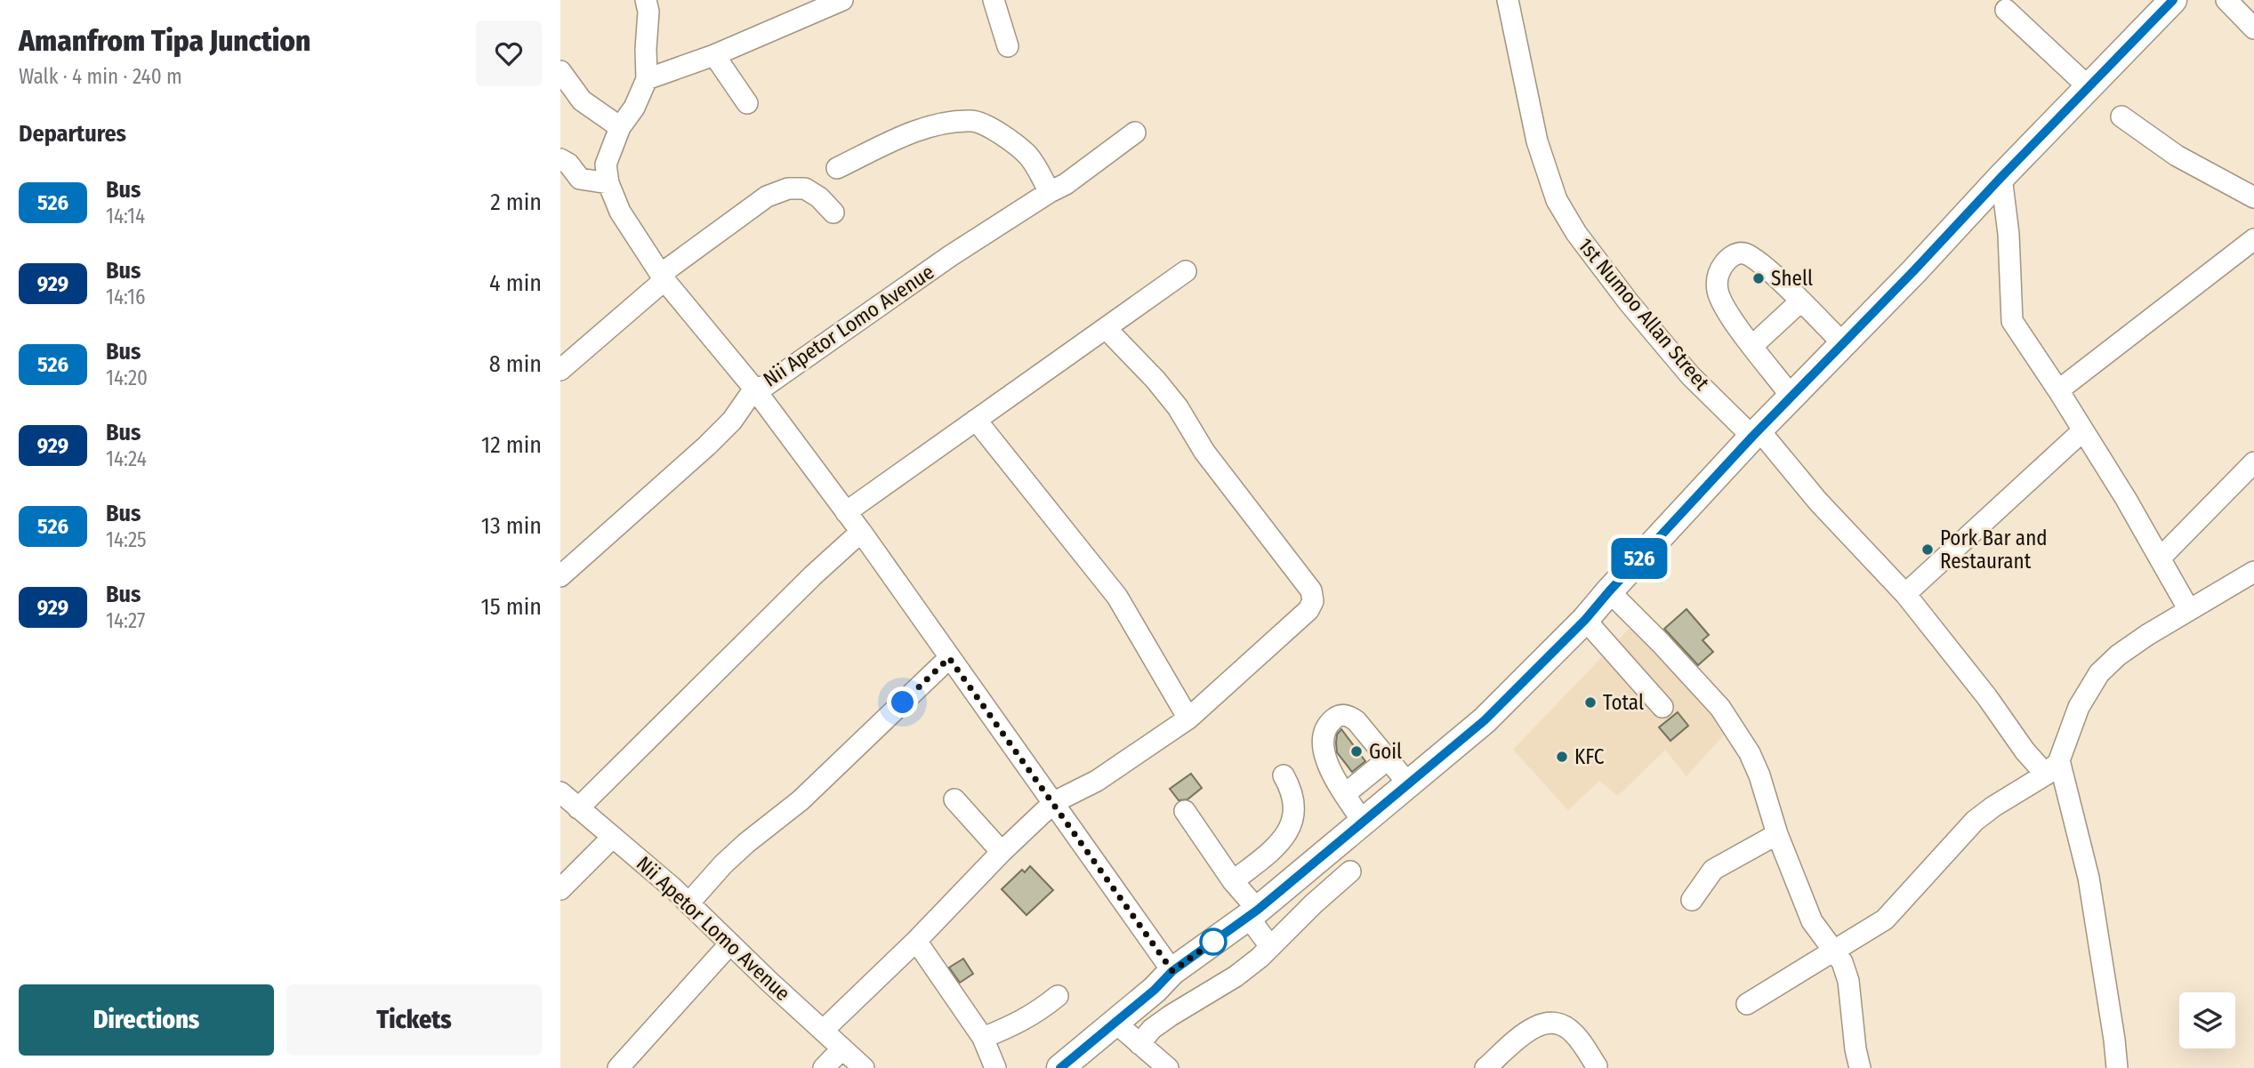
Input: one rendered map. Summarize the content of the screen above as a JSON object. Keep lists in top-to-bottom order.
{
  "streets": {
    "street": ["1st Numoo Allan Street", "Nii Apetor Lomo Avenue"]
  },
  "places": [
    "Shell",
    "Pork Bar and Restaurant",
    "Total",
    "Goil",
    "KFC"
  ],
  "lines": ["bus line 526"],
  "page": {
    "heading": [
      ["Amanfrom Tipa Junction", "Walk · 4 min · 240 m"],
      "Departures"
    ],
    "on_map": "526",
    "list": [
      {
        "mark": "526",
        "name": "Bus",
        "note": "14:14",
        "value": "2 min"
      },
      {
        "mark": "929",
        "name": "Bus",
        "note": "14:16",
        "value": "4 min"
      },
      {
        "mark": "526",
        "name": "Bus",
        "note": "14:20",
        "value": "8 min"
      },
      {
        "mark": "929",
        "name": "Bus",
        "note": "14:24",
        "value": "12 min"
      },
      {
        "mark": "526",
        "name": "Bus",
        "note": "14:25",
        "value": "13 min"
      },
      {
        "mark": "929",
        "name": "Bus",
        "note": "14:27",
        "value": "15 min"
      }
    ],
    "buttons": ["Directions", "Tickets"]
  }
}
